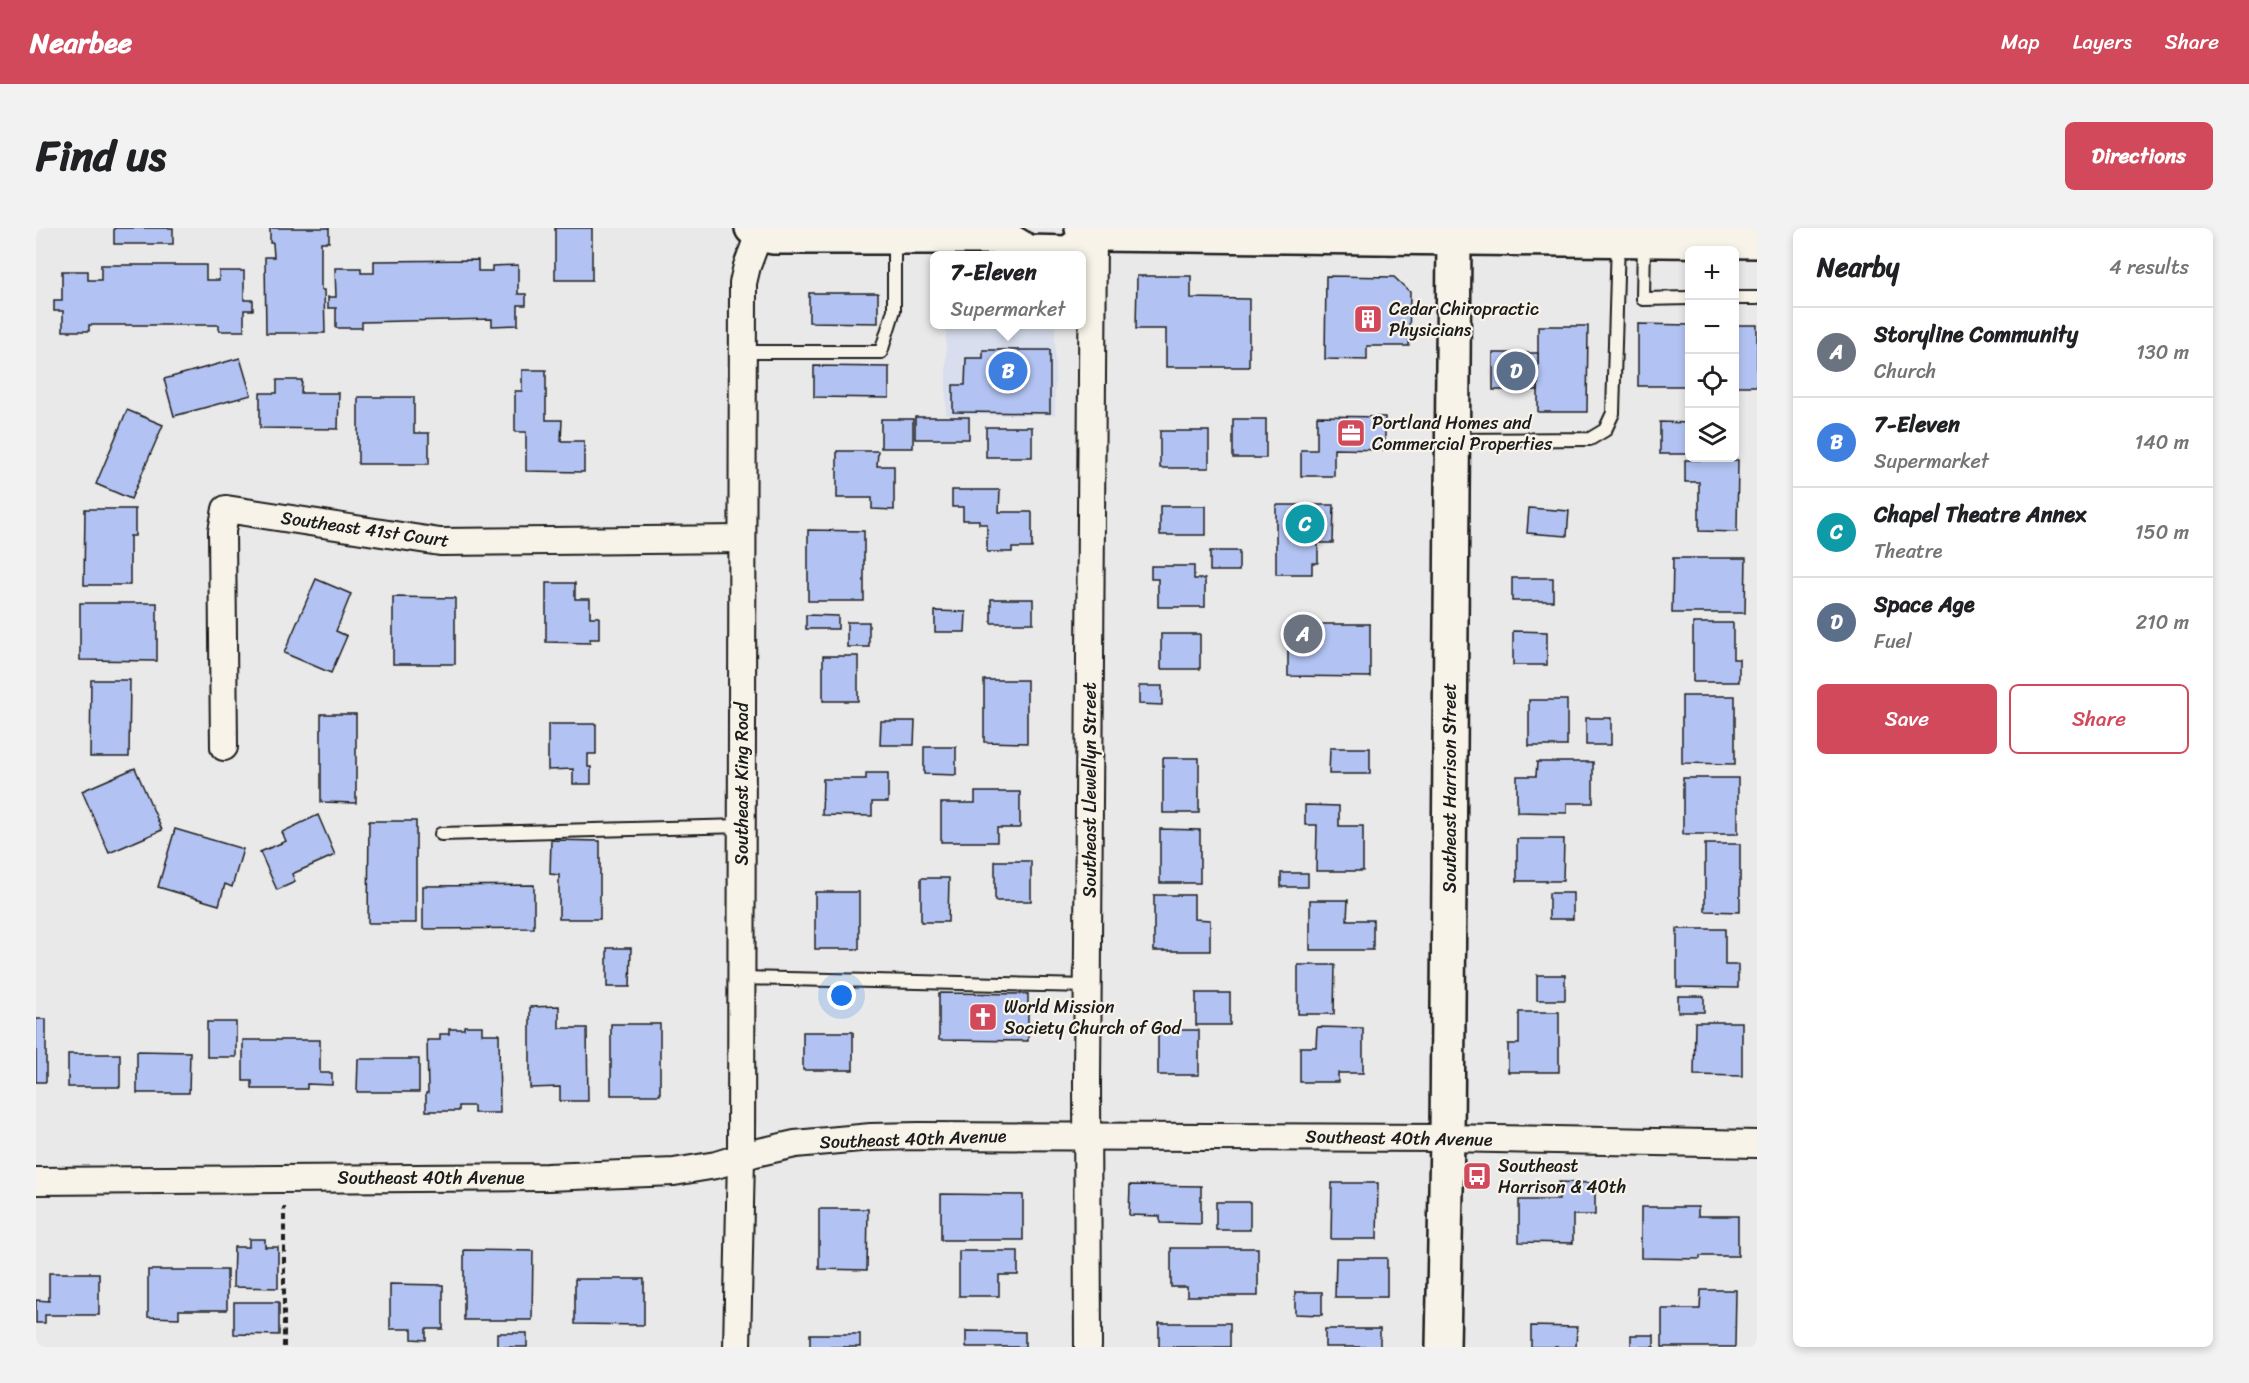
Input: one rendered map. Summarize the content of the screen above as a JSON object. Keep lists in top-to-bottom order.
{
  "streets": {
    "main road": ["Southeast Harrison Street"],
    "street": [
      "Southeast 41st Court",
      "Southeast King Road",
      "Southeast Llewellyn Street",
      "Southeast 40th Avenue"
    ]
  },
  "crossings": [
    ["Southeast 41st Court", "Southeast King Road"],
    ["Southeast King Road", "Southeast 40th Avenue"],
    ["Southeast Harrison Street", "Southeast 40th Avenue"],
    ["Southeast Llewellyn Street", "Southeast 40th Avenue"]
  ],
  "places": {
    "building": ["Cedar Chiropractic Physicians"],
    "office": ["Portland Homes and Commercial Properties"],
    "church": ["World Mission Society Church of God"],
    "bus stop": ["Southeast Harrison & 40th"]
  },
  "page": {
    "header": "Nearbee",
    "nav": ["Map", "Layers", "Share"],
    "title": "Find us",
    "buttons": [
      "Directions",
      ["Save", "Share"]
    ],
    "heading": ["Nearby", "4 results"],
    "map_buttons": ["+", "−"],
    "popup": ["7-Eleven", "Supermarket"],
    "list": [
      {
        "mark": "A",
        "name": "Storyline Community",
        "note": "Church",
        "value": "130 m"
      },
      {
        "mark": "B",
        "name": "7-Eleven",
        "note": "Supermarket",
        "value": "140 m"
      },
      {
        "mark": "C",
        "name": "Chapel Theatre Annex",
        "note": "Theatre",
        "value": "150 m"
      },
      {
        "mark": "D",
        "name": "Space Age",
        "note": "Fuel",
        "value": "210 m"
      }
    ],
    "pins": [
      "B",
      "D",
      "C",
      "A"
    ]
  }
}
